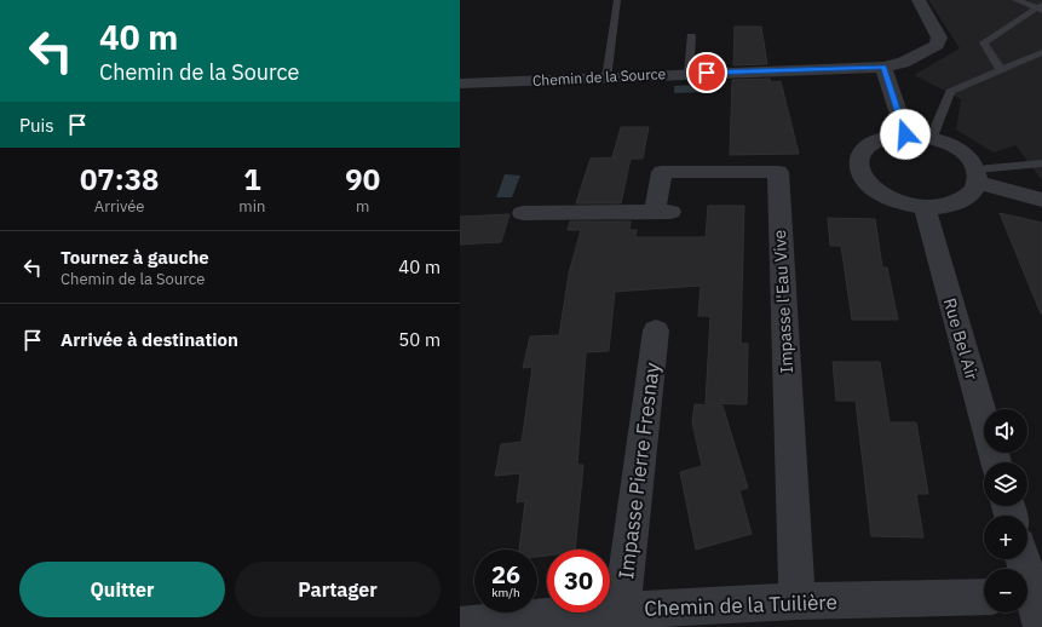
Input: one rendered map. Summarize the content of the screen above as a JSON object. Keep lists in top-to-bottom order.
{
  "streets": {
    "street": [
      "Chemin de la Source",
      "Impasse l'Eau Vive",
      "Rue Bel Air",
      "Impasse Pierre Fresnay",
      "Chemin de la Tuilière"
    ]
  },
  "crossings": [
    ["Impasse l'Eau Vive", "Chemin de la Tuilière"],
    ["Impasse Pierre Fresnay", "Chemin de la Tuilière"]
  ],
  "page": {
    "turn": ["40 m", "Chemin de la Source"],
    "then": "Puis",
    "eta": [
      "07:38",
      "Arrivée",
      "1",
      "min",
      "90",
      "m"
    ],
    "list": [
      {
        "name": "Tournez à gauche",
        "note": "Chemin de la Source",
        "value": "40 m"
      },
      {
        "name": "Arrivée à destination",
        "value": "50 m"
      }
    ],
    "map_buttons": ["+", "−"],
    "speed": "26 km/h",
    "limit": "30",
    "buttons": ["Quitter", "Partager"]
  }
}
